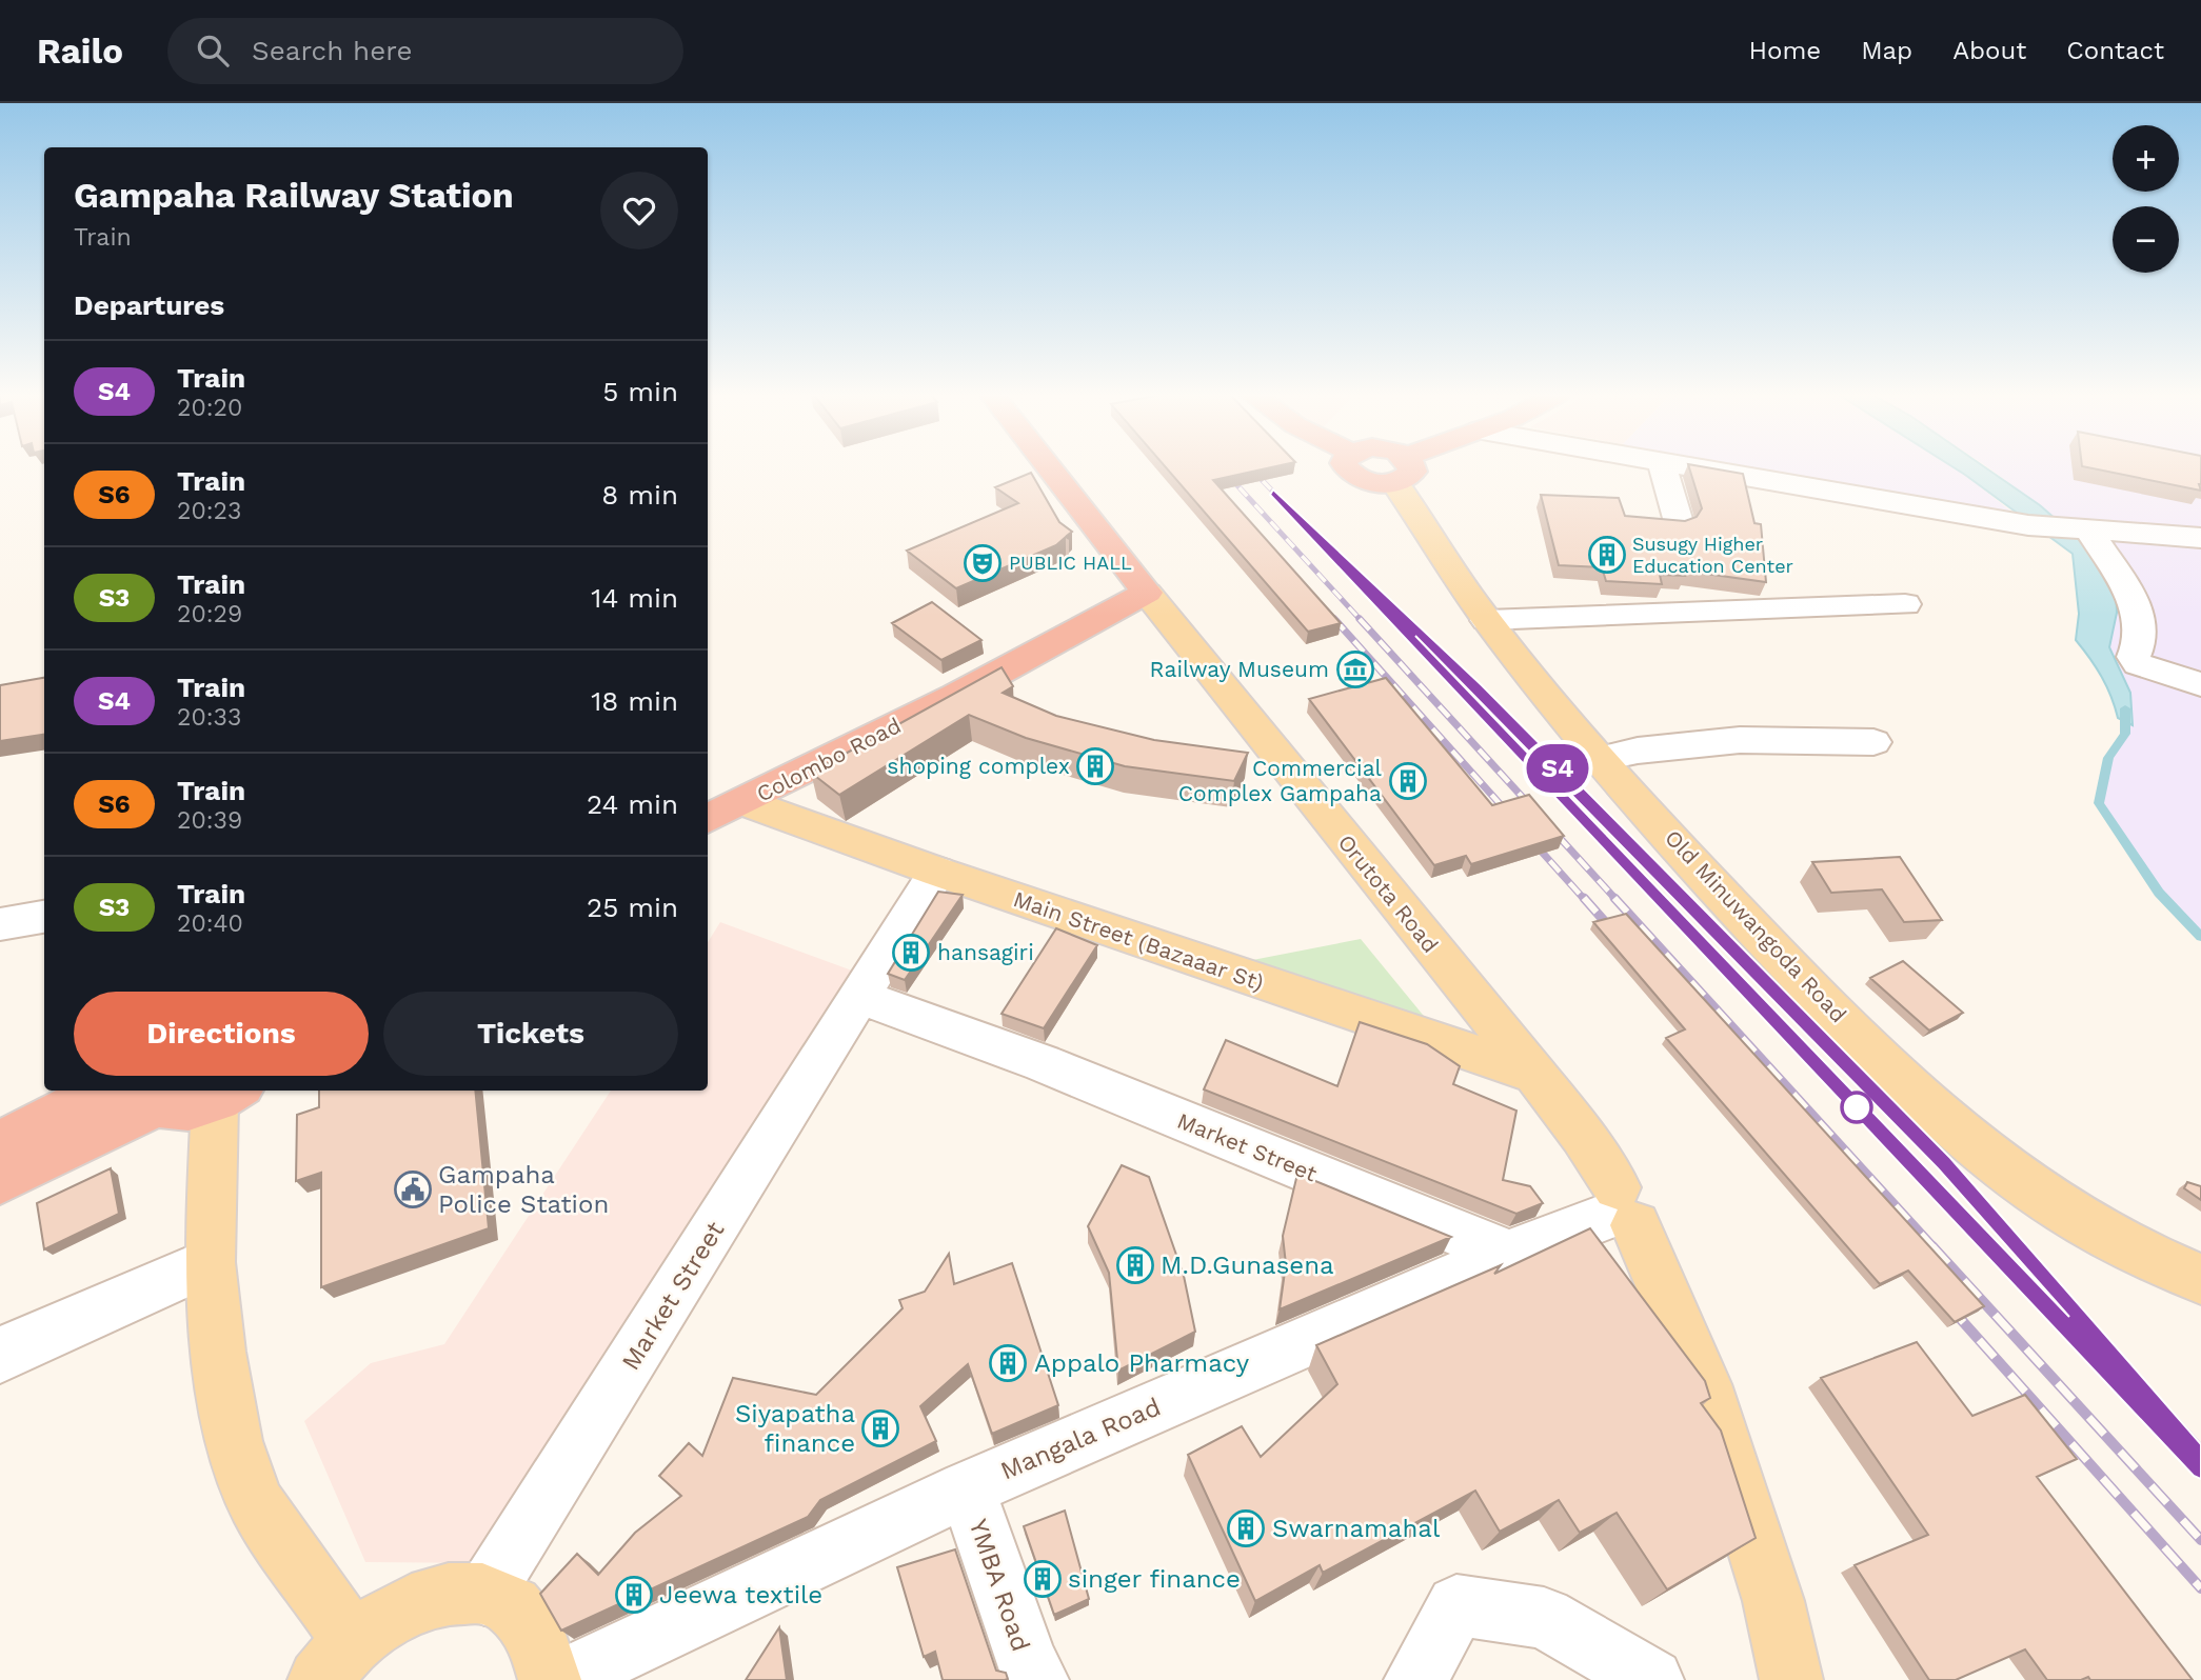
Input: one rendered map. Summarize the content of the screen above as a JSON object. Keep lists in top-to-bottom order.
{
  "streets": {
    "highway": ["Colombo Road", "Orutota Road"],
    "main road": ["Old Minuwangoda Road", "Main Street (Bazaaar St)"],
    "street": ["Market Street", "Mangala Road", "YMBA Road"]
  },
  "crossings": [
    ["Colombo Road", "Orutota Road"],
    ["Colombo Road", "Main Street (Bazaaar St)"],
    ["Orutota Road", "Main Street (Bazaaar St)"],
    ["Orutota Road", "Mangala Road"],
    ["Main Street (Bazaaar St)", "Market Street"],
    ["Market Street", "Mangala Road"],
    ["Mangala Road", "YMBA Road"]
  ],
  "places": {
    "building": [
      "Susugy Higher Education Center",
      "shoping complex",
      "Commercial Complex Gampaha",
      "hansagiri",
      "M.D.Gunasena",
      "Appalo Pharmacy",
      "Siyapatha finance",
      "Swarnamahal",
      "singer finance",
      "Jeewa textile"
    ],
    "theatre": ["PUBLIC HALL"],
    "museum": ["Railway Museum"],
    "public building": ["Gampaha Police Station"]
  },
  "page": {
    "header": "Railo",
    "search": "Search here",
    "nav": [
      "Home",
      "Map",
      "About",
      "Contact"
    ],
    "on_map": "S4",
    "map_buttons": ["+", "−"],
    "heading": [
      ["Gampaha Railway Station", "Train"],
      "Departures"
    ],
    "list": [
      {
        "mark": "S4",
        "name": "Train",
        "note": "20:20",
        "value": "5 min"
      },
      {
        "mark": "S6",
        "name": "Train",
        "note": "20:23",
        "value": "8 min"
      },
      {
        "mark": "S3",
        "name": "Train",
        "note": "20:29",
        "value": "14 min"
      },
      {
        "mark": "S4",
        "name": "Train",
        "note": "20:33",
        "value": "18 min"
      },
      {
        "mark": "S6",
        "name": "Train",
        "note": "20:39",
        "value": "24 min"
      },
      {
        "mark": "S3",
        "name": "Train",
        "note": "20:40",
        "value": "25 min"
      }
    ],
    "buttons": ["Directions", "Tickets"]
  }
}
